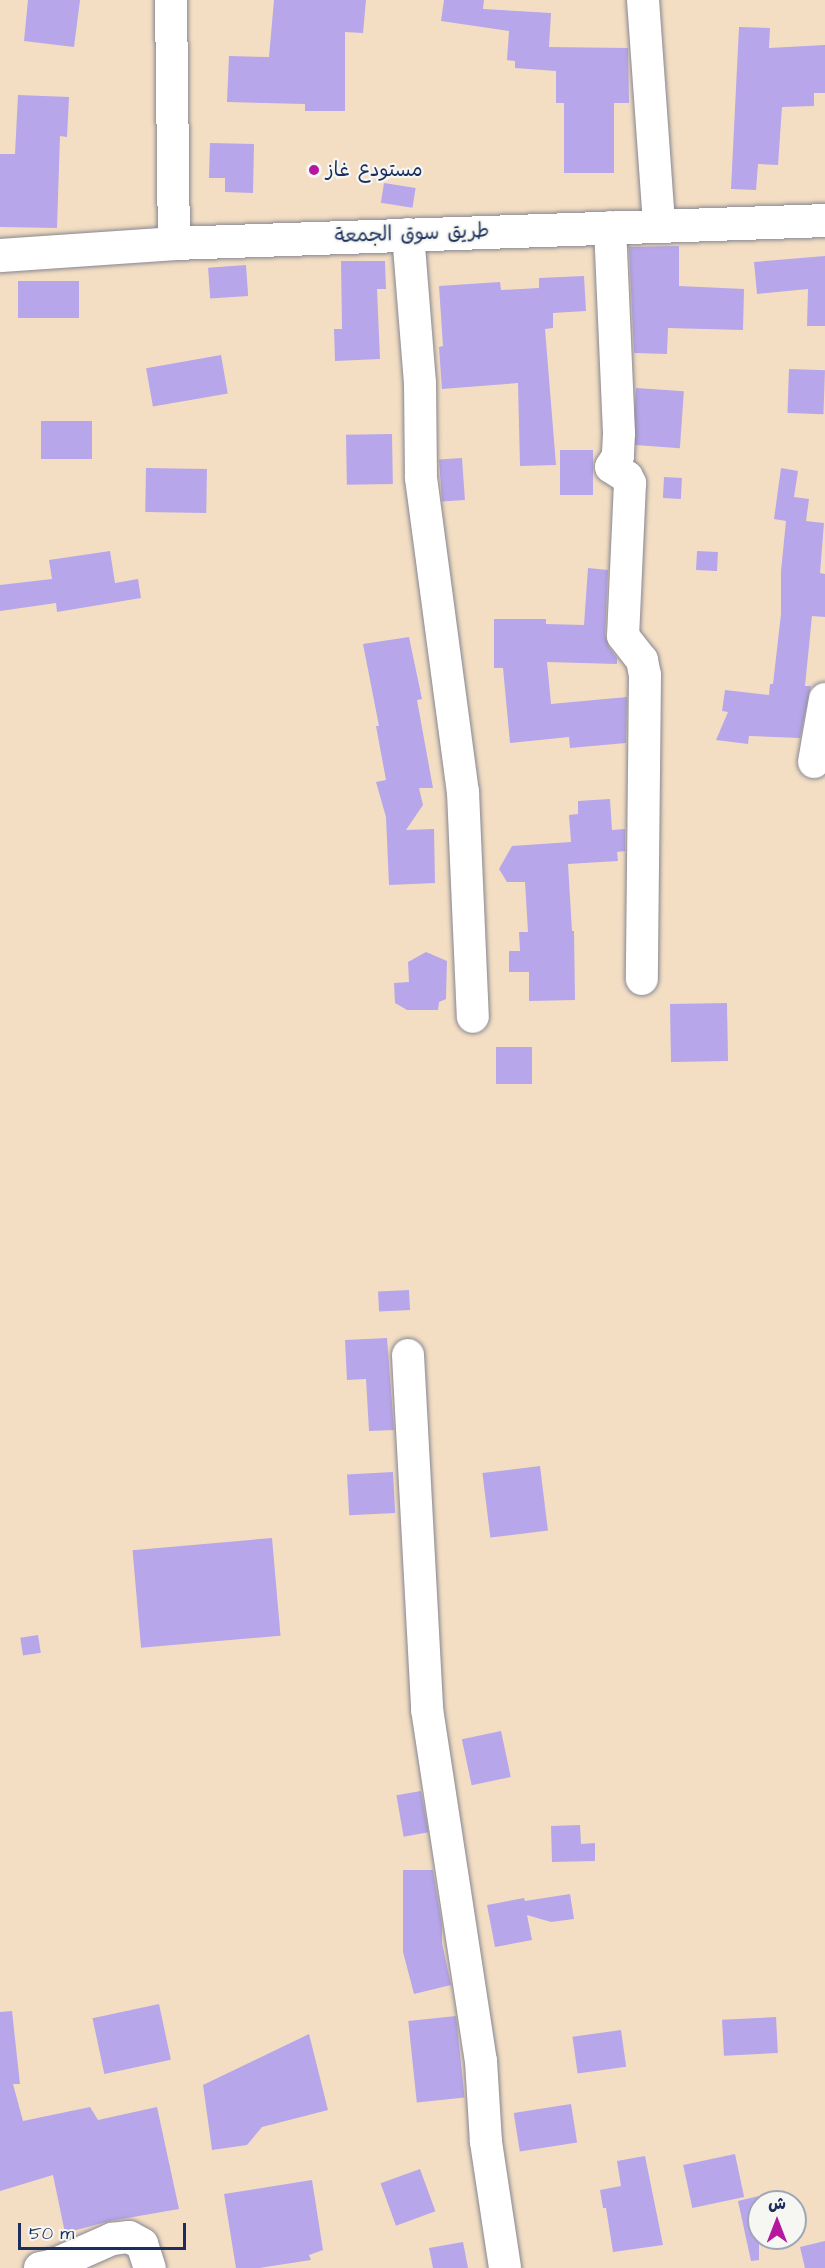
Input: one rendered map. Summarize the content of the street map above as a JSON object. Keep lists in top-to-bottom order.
{
  "streets": {
    "main road": ["طريق سوق الجمعة"]
  },
  "places": ["مستودع غاز"],
  "scale_bar": "50 m",
  "north": "top"
}
